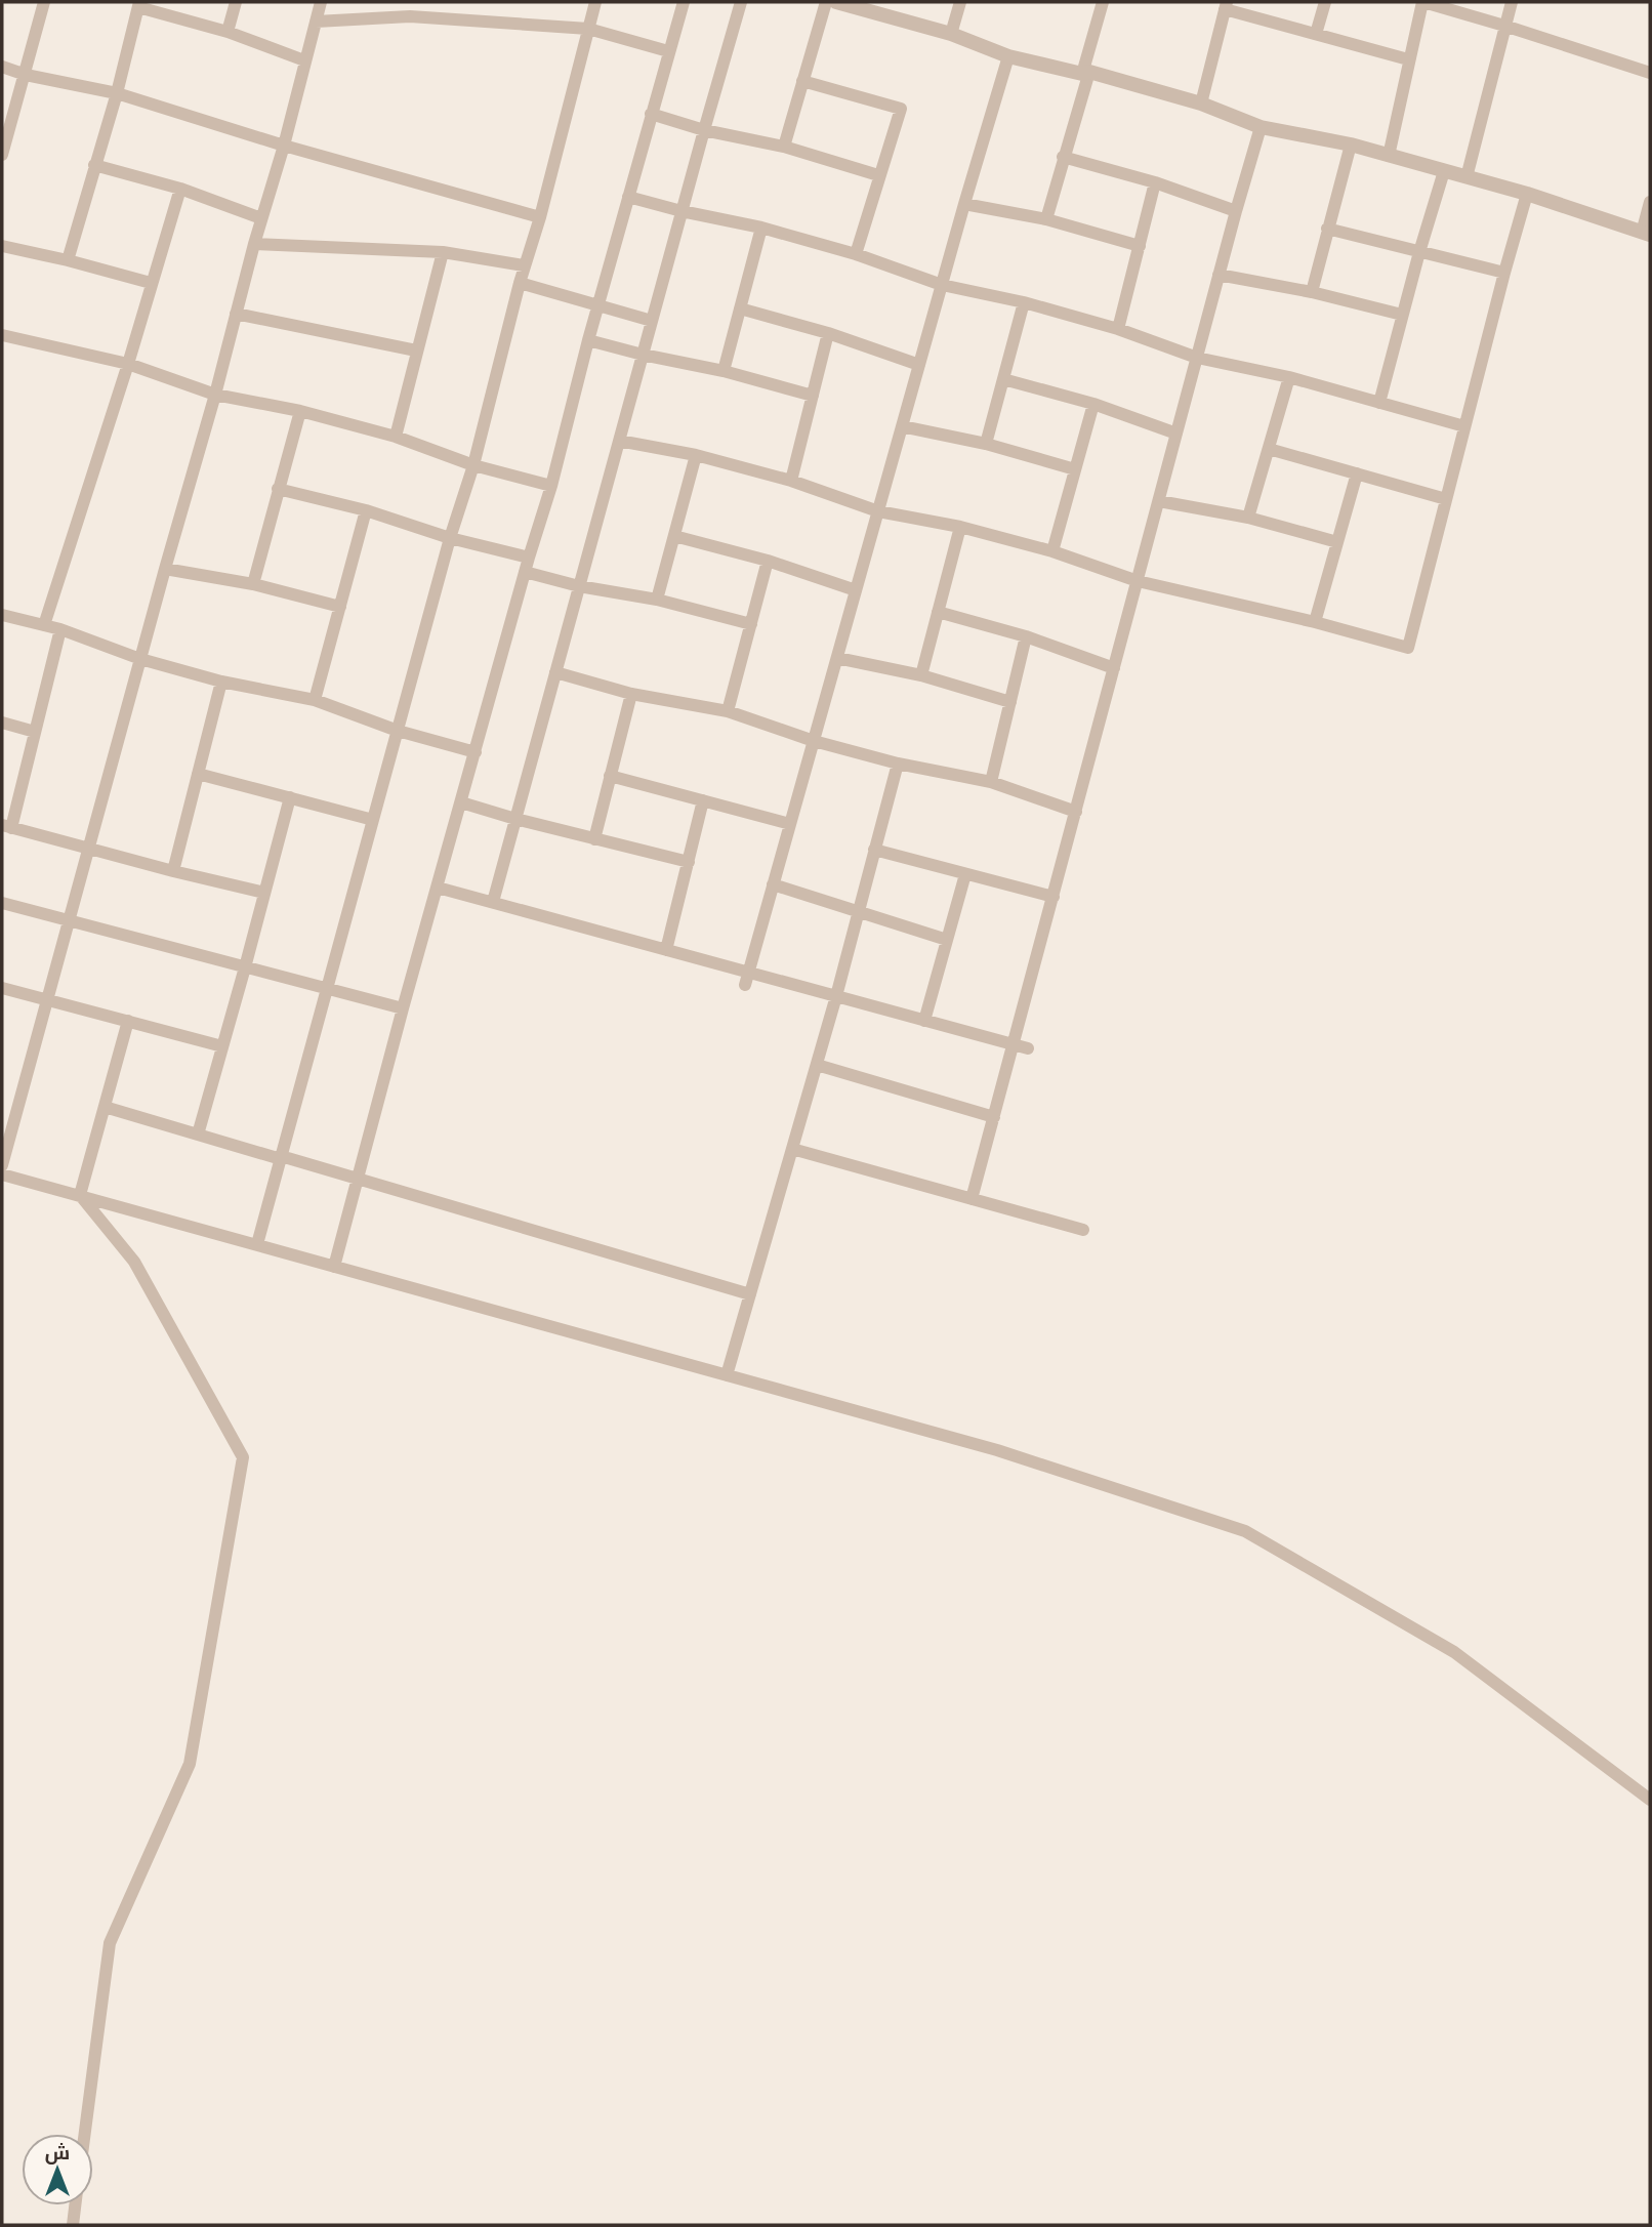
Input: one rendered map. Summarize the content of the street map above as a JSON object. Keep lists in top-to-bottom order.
{
  "north": "top"
}
